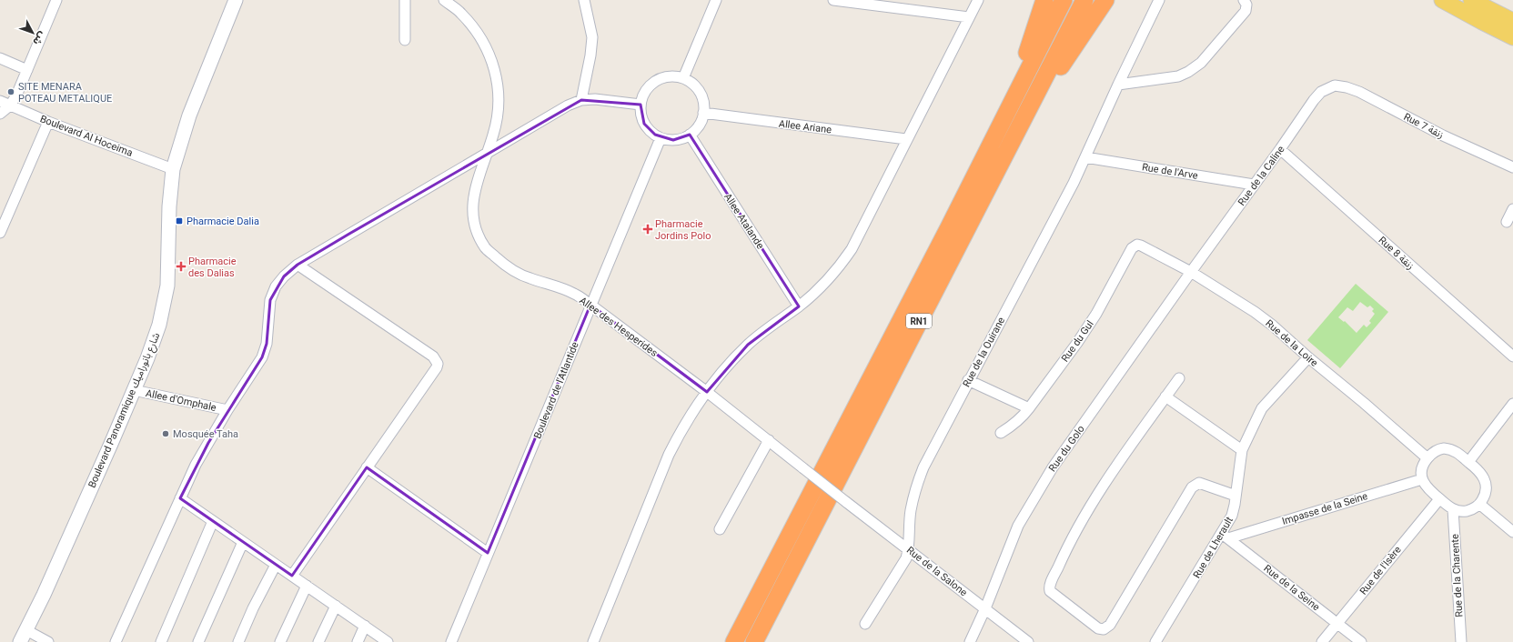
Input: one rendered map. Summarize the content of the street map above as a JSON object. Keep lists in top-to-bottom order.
{
  "streets": {
    "highway": ["RN1"],
    "main road": ["Boulevard Panoramique شارع بانوراميك"],
    "street": [
      "Rue 7 زنقة",
      "Allee Ariane",
      "Boulevard Al Hoceima",
      "Rue de l'Arve",
      "Rue de la Caline",
      "Allee Atalande",
      "Rue 8 زنقة",
      "Allee des Hesperides",
      "Rue du Gul",
      "Rue de la Loire",
      "Rue de la Ouirane",
      "Boulevard de l'Atlantide",
      "Allee d'Omphale",
      "Rue du Golo",
      "Impasse de la Seine",
      "Rue de Lherault",
      "Rue de l'Isère",
      "Rue de la Salone",
      "Rue de la Charente",
      "Rue de la Seine"
    ]
  },
  "crossings": [
    ["Rue 7 زنقة", "Rue de la Caline"],
    ["Allee Ariane", "Allee Atalande"],
    ["Allee Ariane", "Boulevard de l'Atlantide"],
    ["Boulevard Al Hoceima", "Boulevard Panoramique شارع بانوراميك"],
    ["Rue de l'Arve", "Rue de la Caline"],
    ["Rue de l'Arve", "Rue de la Ouirane"],
    ["Rue de la Caline", "Rue 8 زنقة"],
    ["Rue de la Caline", "Rue de la Loire"],
    ["Rue de la Caline", "Rue du Golo"],
    ["Allee Atalande", "Boulevard de l'Atlantide"],
    ["Allee des Hesperides", "Boulevard de l'Atlantide"],
    ["Allee des Hesperides", "Rue de la Salone"],
    ["Rue du Gul", "Rue de la Loire"],
    ["Rue de la Loire", "Rue du Golo"],
    ["Rue de la Loire", "Impasse de la Seine"],
    ["Rue de la Loire", "Rue de Lherault"],
    ["Rue de la Loire", "Rue de l'Isère"],
    ["Rue de la Loire", "Rue de la Charente"],
    ["Rue de la Ouirane", "Rue de la Salone"],
    ["Allee d'Omphale", "Boulevard Panoramique شارع بانوراميك"],
    ["Rue du Golo", "Rue de la Salone"],
    ["Impasse de la Seine", "Rue de Lherault"],
    ["Impasse de la Seine", "Rue de l'Isère"],
    ["Impasse de la Seine", "Rue de la Charente"],
    ["Impasse de la Seine", "Rue de la Seine"],
    ["Rue de Lherault", "Rue de la Seine"],
    ["Rue de l'Isère", "Rue de la Charente"],
    ["Rue de l'Isère", "Rue de la Seine"]
  ],
  "places": {
    "other": ["SITE MENARA POTEAU METALIQUE", "Mosquée Taha"],
    "transit": ["Pharmacie Dalia"],
    "health": ["Pharmacie Jordins Polo", "Pharmacie des Dalias"]
  },
  "north": "bottom right"
}
